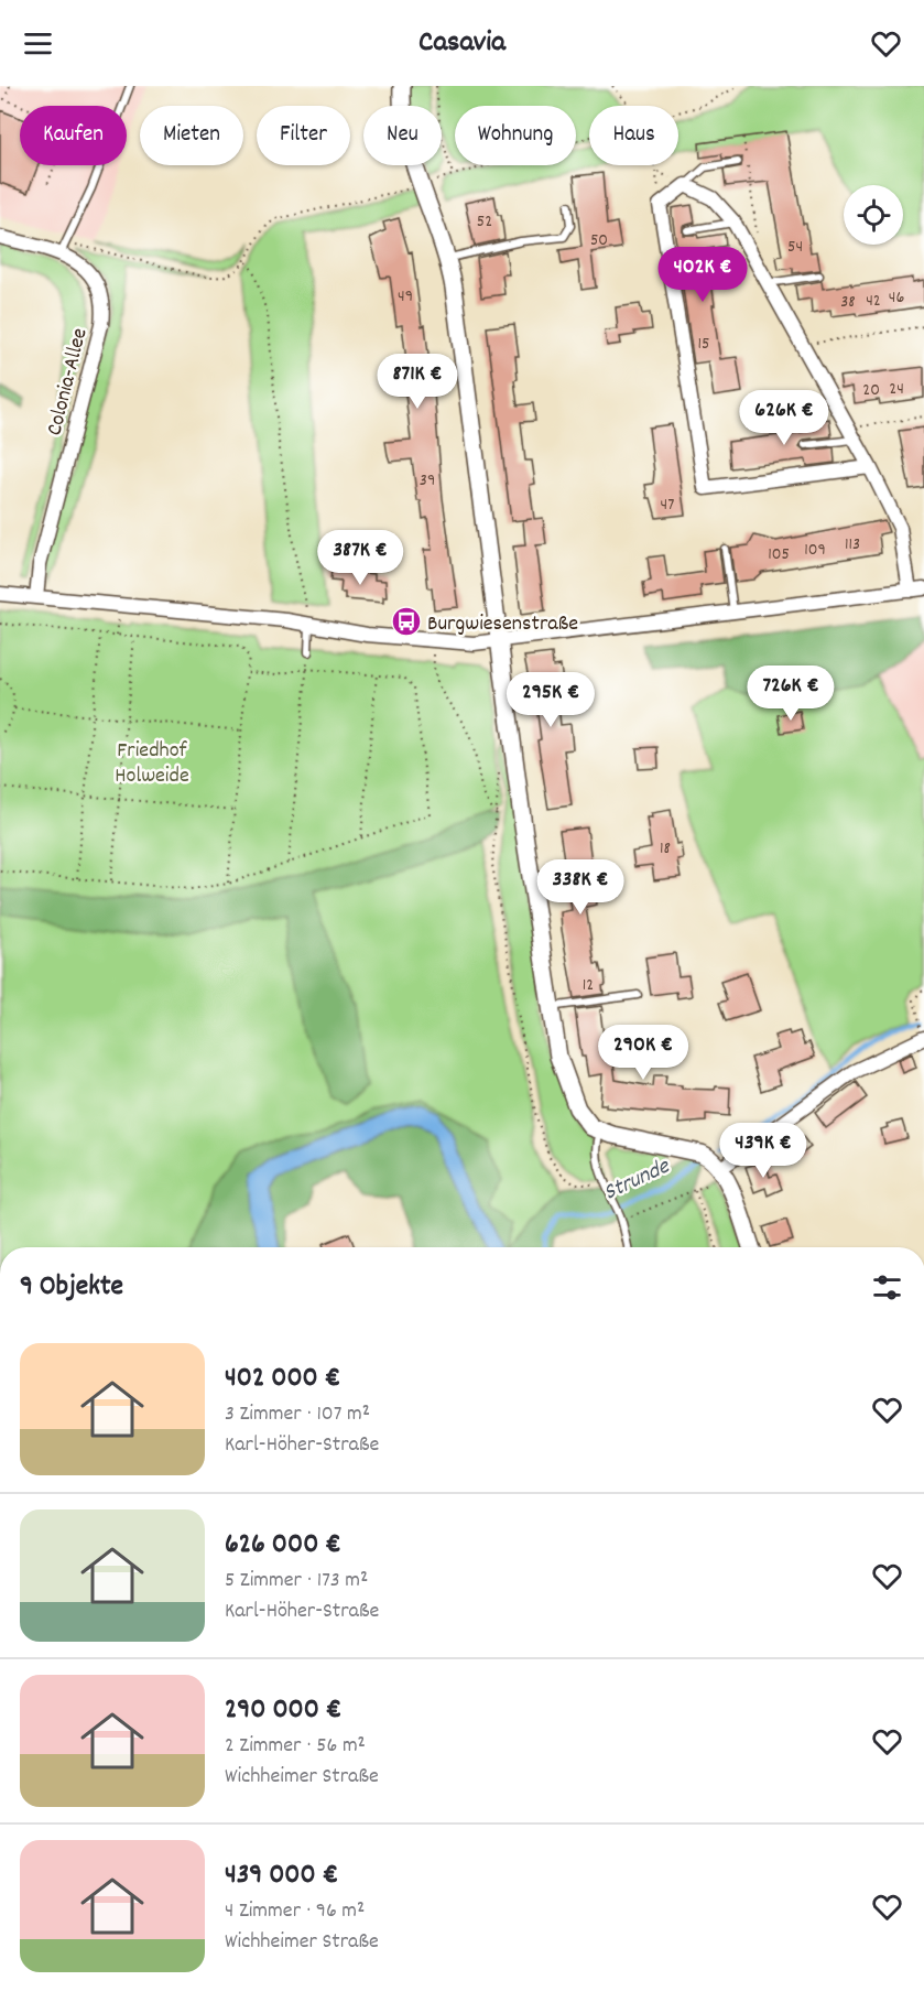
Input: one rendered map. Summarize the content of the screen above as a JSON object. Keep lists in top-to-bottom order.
{
  "streets": {
    "street": ["Colonia-Allee"]
  },
  "water": ["Strunde"],
  "parks": ["Friedhof Holweide"],
  "places": {
    "bus stop": ["Burgwiesenstraße"]
  },
  "house_numbers": [
    "52",
    "50",
    "54",
    "49",
    "46",
    "42",
    "38",
    "15",
    "24",
    "20",
    "39",
    "47",
    "113",
    "109",
    "105",
    "18",
    "12"
  ],
  "page": {
    "header": "Casavia",
    "chip": [
      "Kaufen",
      "Mieten",
      "Filter",
      "Neu",
      "Wohnung",
      "Haus"
    ],
    "price": [
      "402K €",
      "871K €",
      "626K €",
      "387K €",
      "726K €",
      "295K €",
      "338K €",
      "290K €",
      "439K €"
    ],
    "heading": "9 Objekte",
    "list": [
      {
        "name": "402 000 €",
        "note": "3 Zimmer · 107 m² · Karl-Höher-Straße"
      },
      {
        "name": "626 000 €",
        "note": "5 Zimmer · 173 m² · Karl-Höher-Straße"
      },
      {
        "name": "290 000 €",
        "note": "2 Zimmer · 56 m² · Wichheimer Straße"
      },
      {
        "name": "439 000 €",
        "note": "4 Zimmer · 96 m² · Wichheimer Straße"
      }
    ]
  }
}
